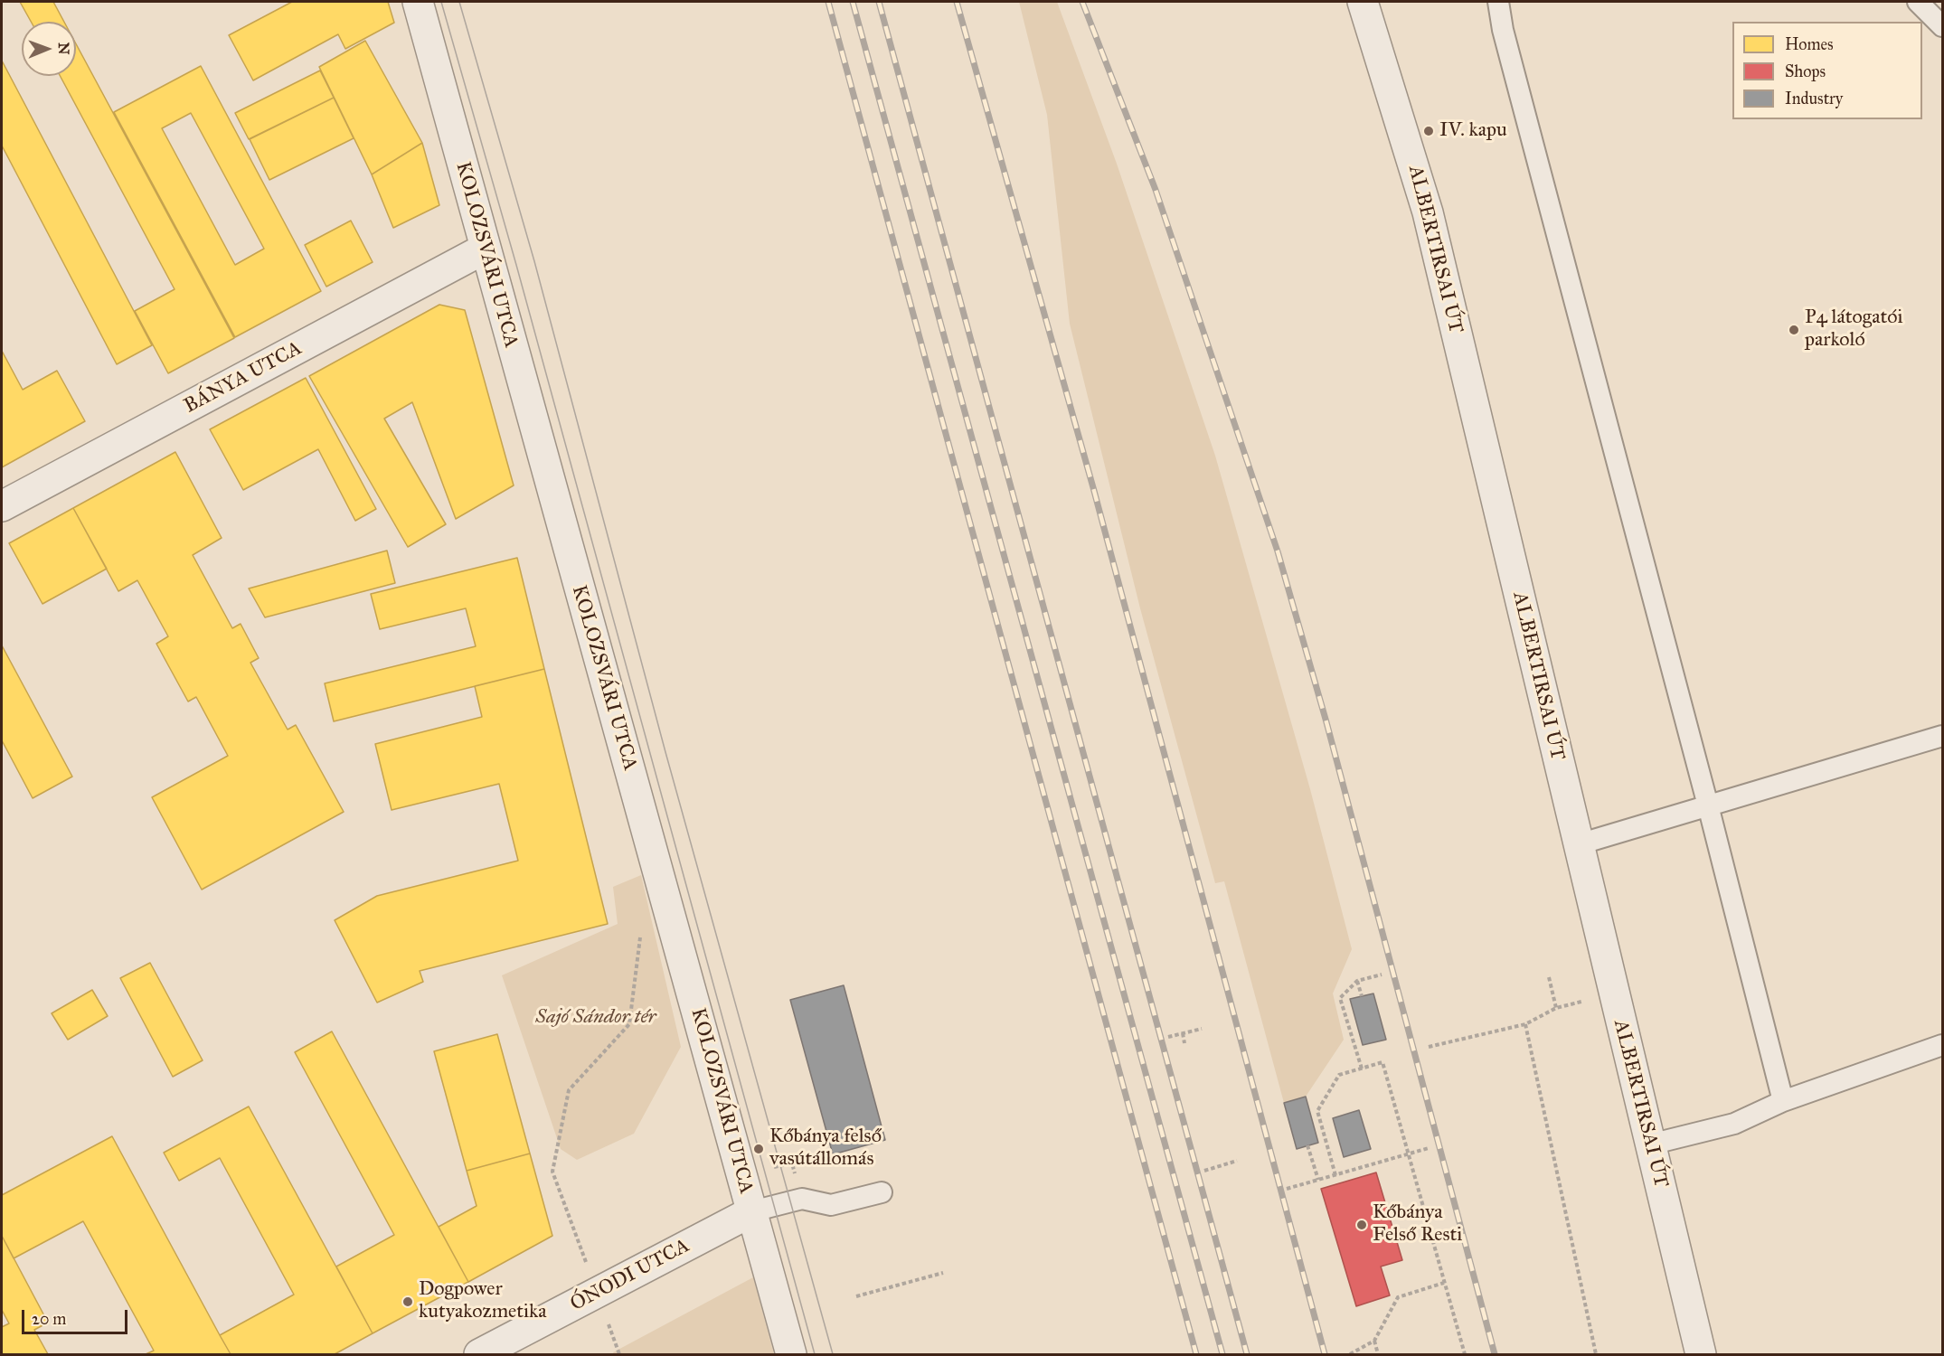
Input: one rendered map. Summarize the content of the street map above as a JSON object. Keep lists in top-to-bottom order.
{
  "streets": {
    "street": [
      "ALBERTIRSAI ÚT",
      "KOLOZSVÁRI UTCA",
      "BÁNYA UTCA",
      "ÓNODI UTCA"
    ]
  },
  "crossings": [
    ["KOLOZSVÁRI UTCA", "BÁNYA UTCA"],
    ["KOLOZSVÁRI UTCA", "ÓNODI UTCA"]
  ],
  "parks": ["Sajó Sándor tér"],
  "places": [
    "IV. kapu",
    "P4 látogatói parkoló",
    "Kőbánya felső vasútállomás",
    "Kőbánya Felső Resti",
    "Dogpower kutyakozmetika"
  ],
  "legend": ["Homes", "Shops", "Industry"],
  "scale_bar": "20 m",
  "north": "right"
}
